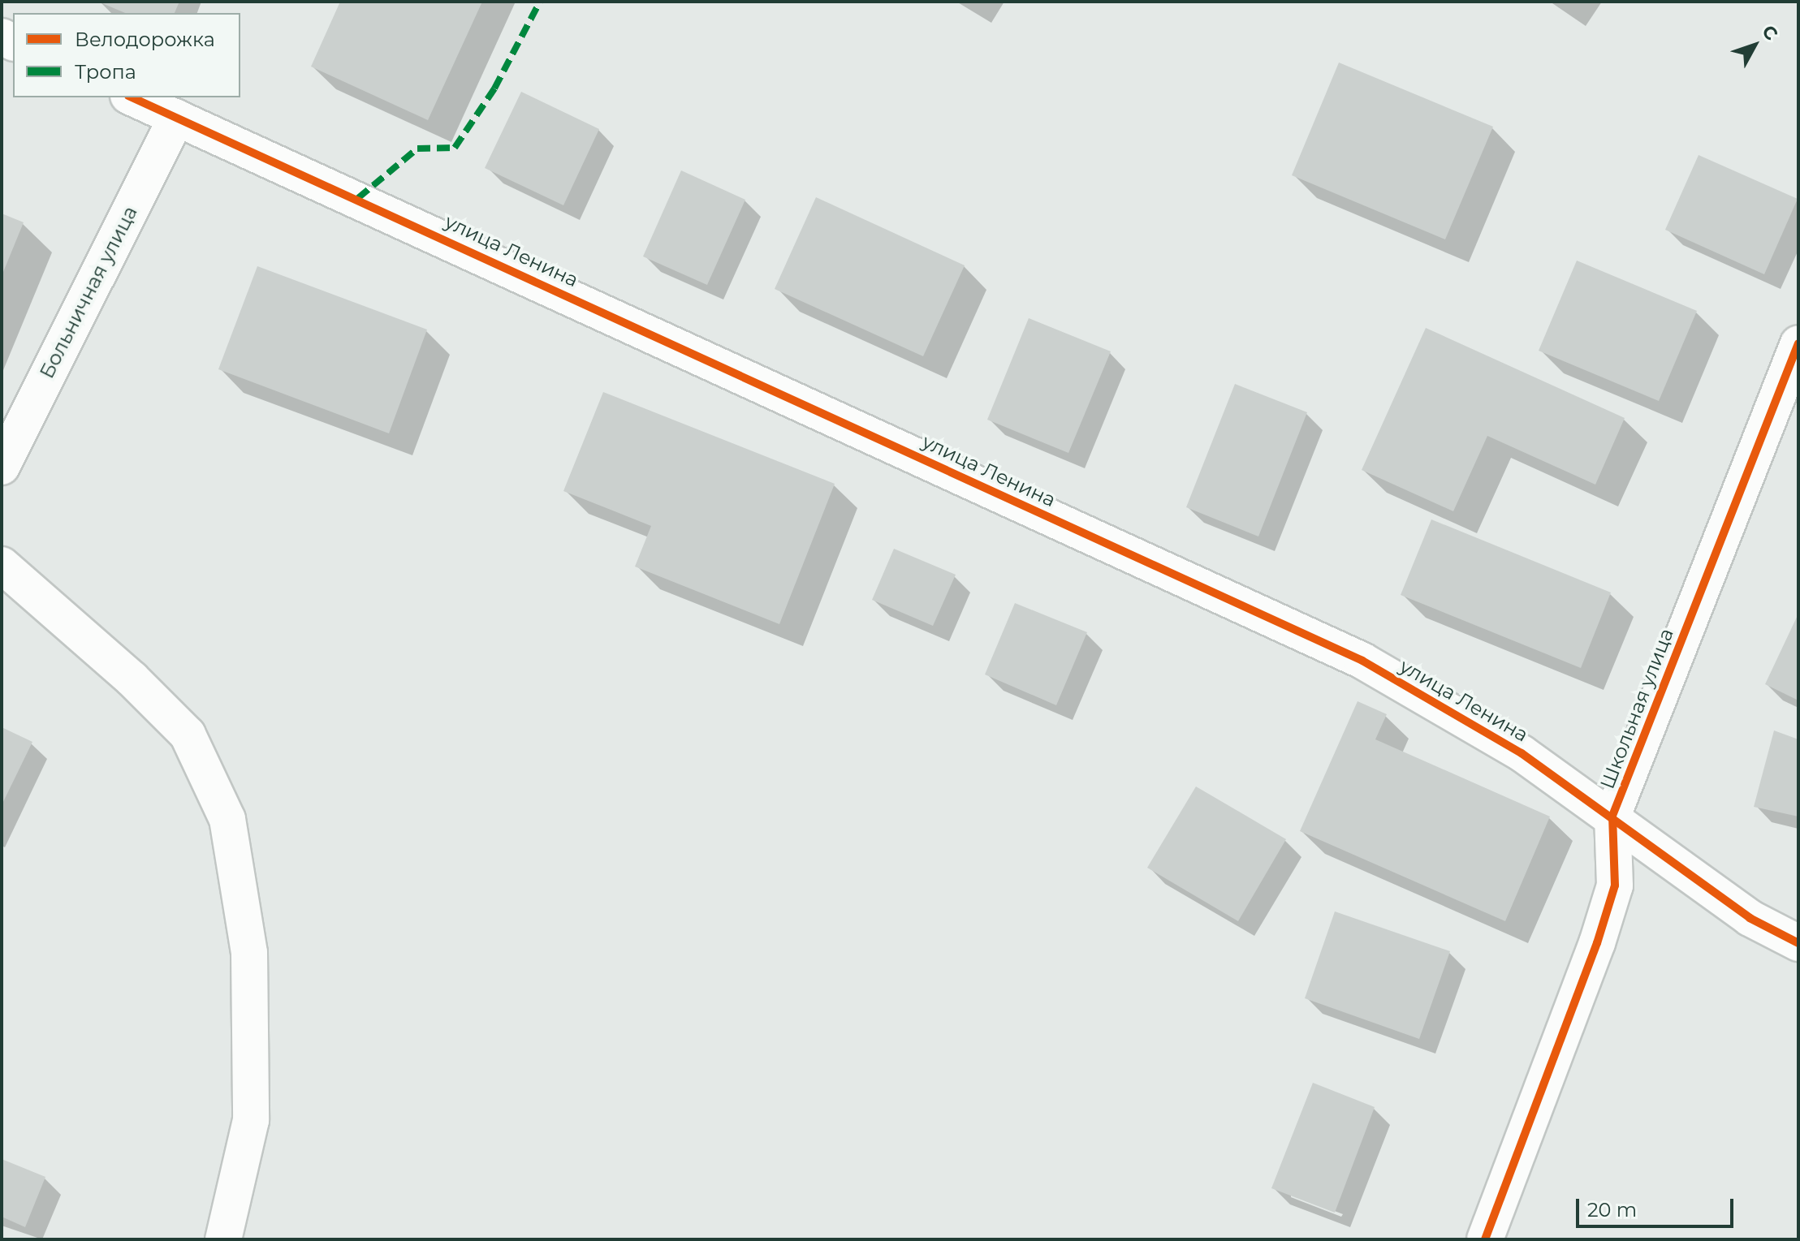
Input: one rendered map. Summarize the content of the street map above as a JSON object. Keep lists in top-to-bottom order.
{
  "streets": {
    "street": ["улица Ленина", "Больничная улица", "Школьная улица"]
  },
  "crossings": [
    ["улица Ленина", "Больничная улица"],
    ["улица Ленина", "Школьная улица"]
  ],
  "legend": ["Велодорожка", "Тропа"],
  "scale_bar": "20 m",
  "north": "top right"
}
